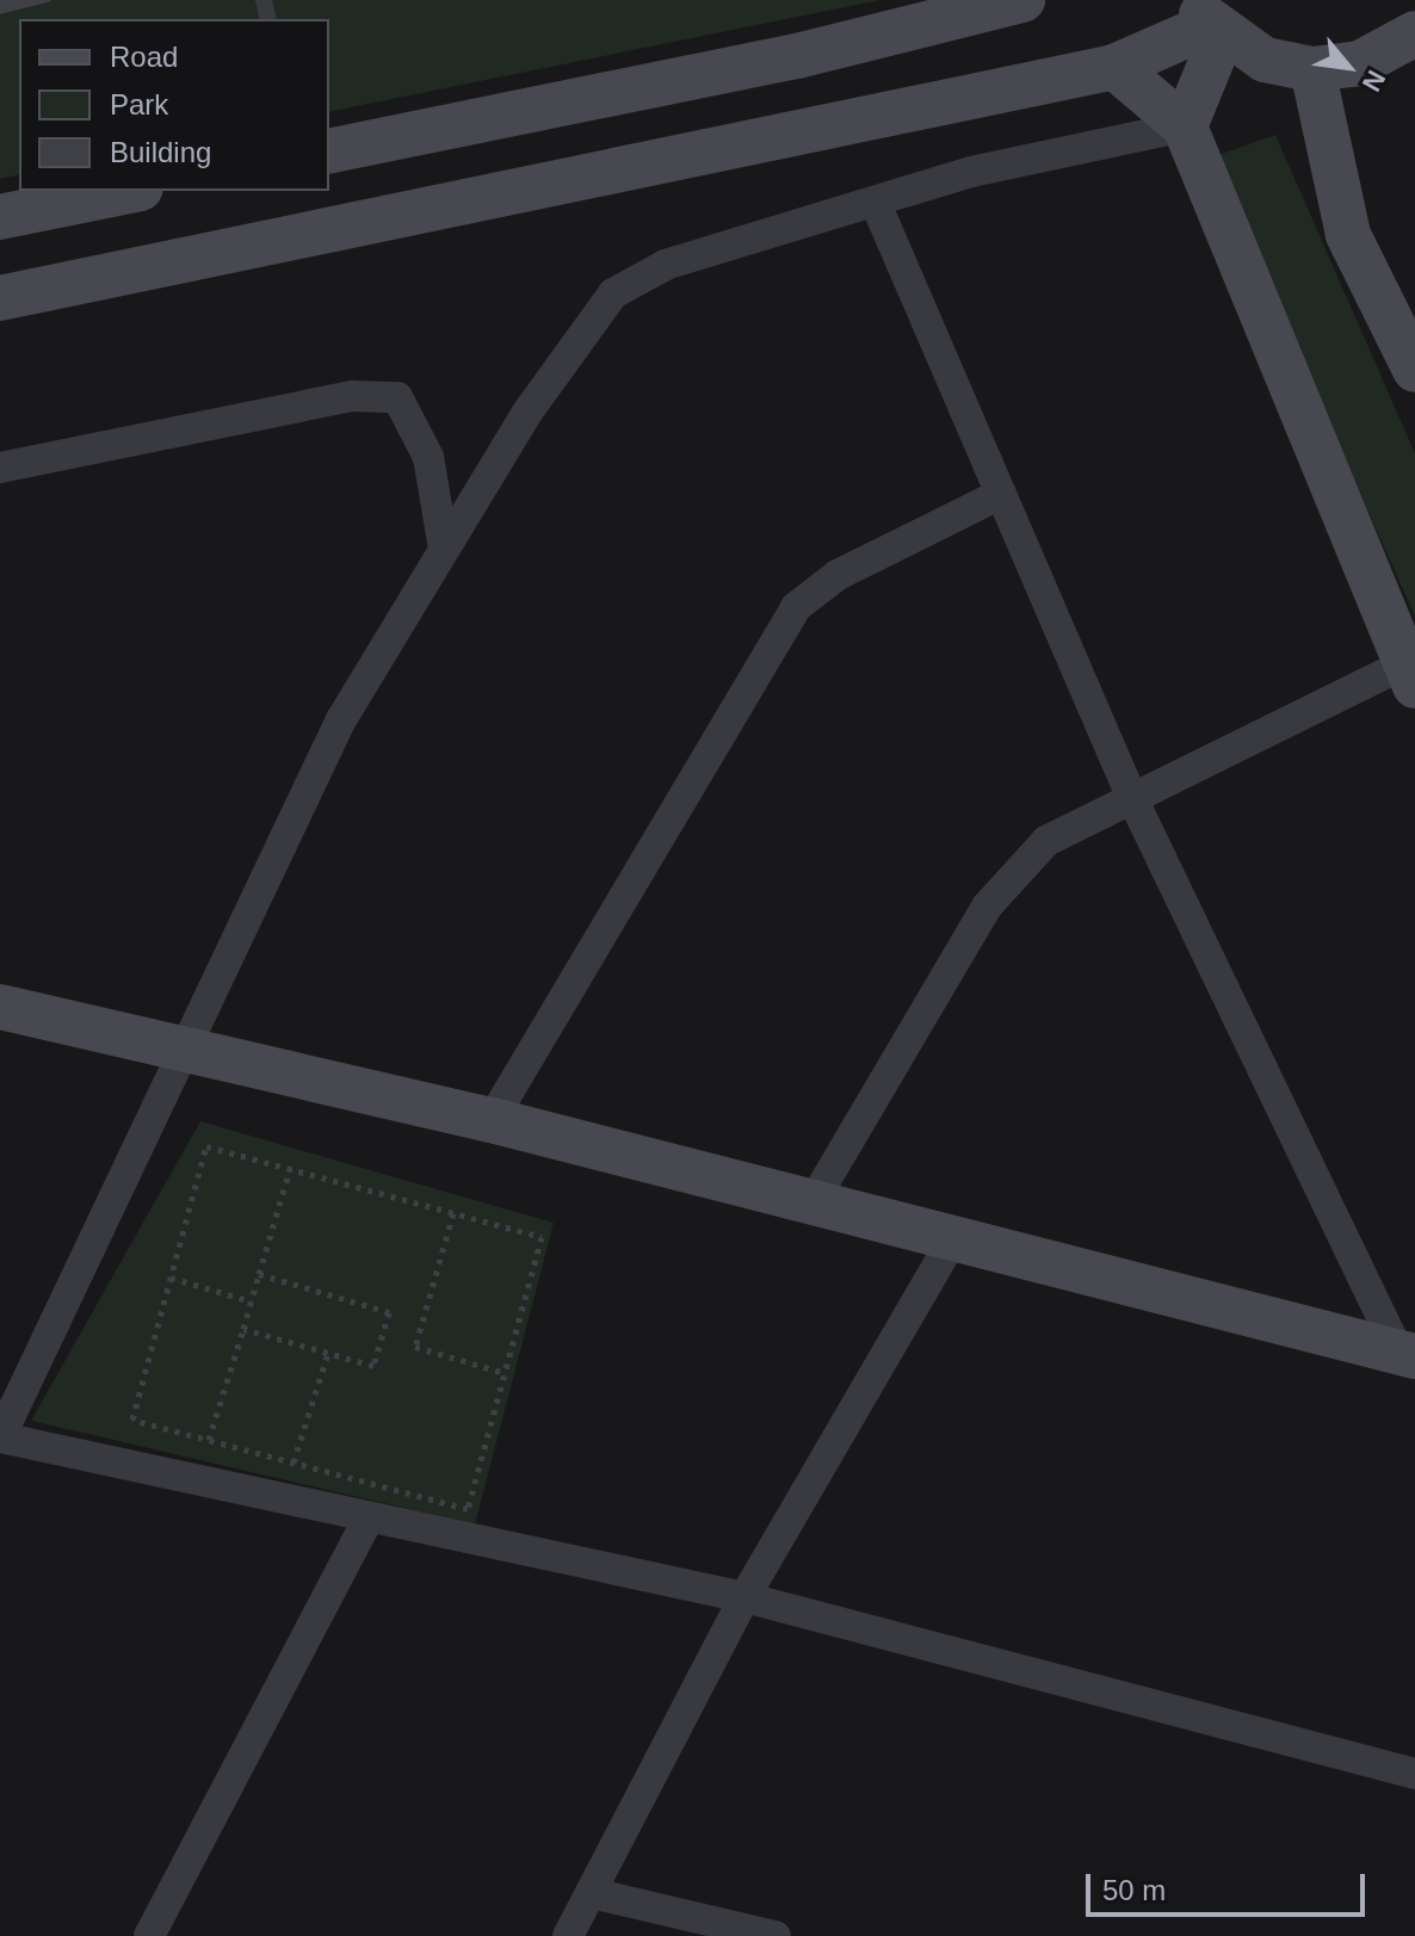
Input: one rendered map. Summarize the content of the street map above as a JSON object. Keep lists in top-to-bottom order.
{
  "legend": ["Road", "Park", "Building"],
  "scale_bar": "50 m",
  "north": "bottom right"
}
